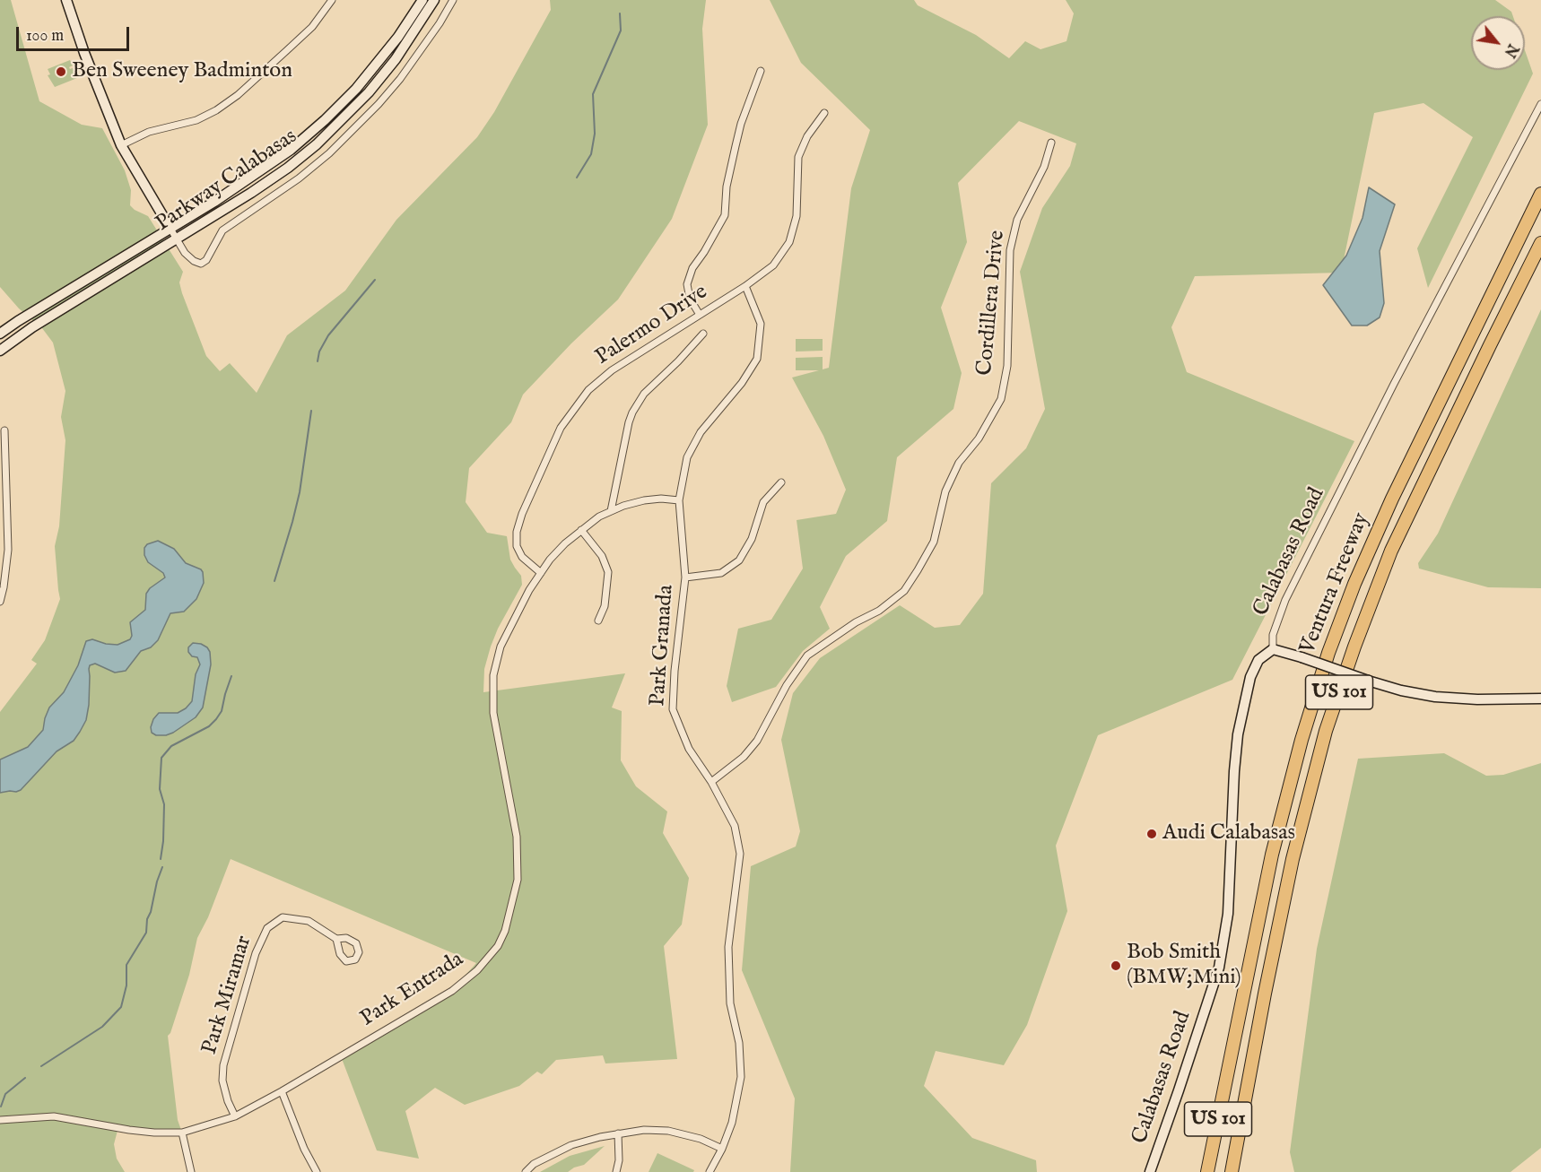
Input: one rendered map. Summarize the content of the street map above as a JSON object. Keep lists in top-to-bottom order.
{
  "streets": {
    "highway": ["Ventura Freeway", "US 101"],
    "street": [
      "Parkway Calabasas",
      "Cordillera Drive",
      "Palermo Drive",
      "Calabasas Road",
      "Park Granada",
      "Park Entrada",
      "Park Miramar"
    ]
  },
  "crossings": [
    ["Cordillera Drive", "Park Granada"],
    ["Palermo Drive", "Park Granada"],
    ["Palermo Drive", "Park Entrada"],
    ["Park Granada", "Park Entrada"],
    ["Park Entrada", "Park Miramar"]
  ],
  "places": ["Ben Sweeney Badminton", "Audi Calabasas", "Bob Smith (BMW;Mini)"],
  "scale_bar": "100 m",
  "north": "bottom right"
}
